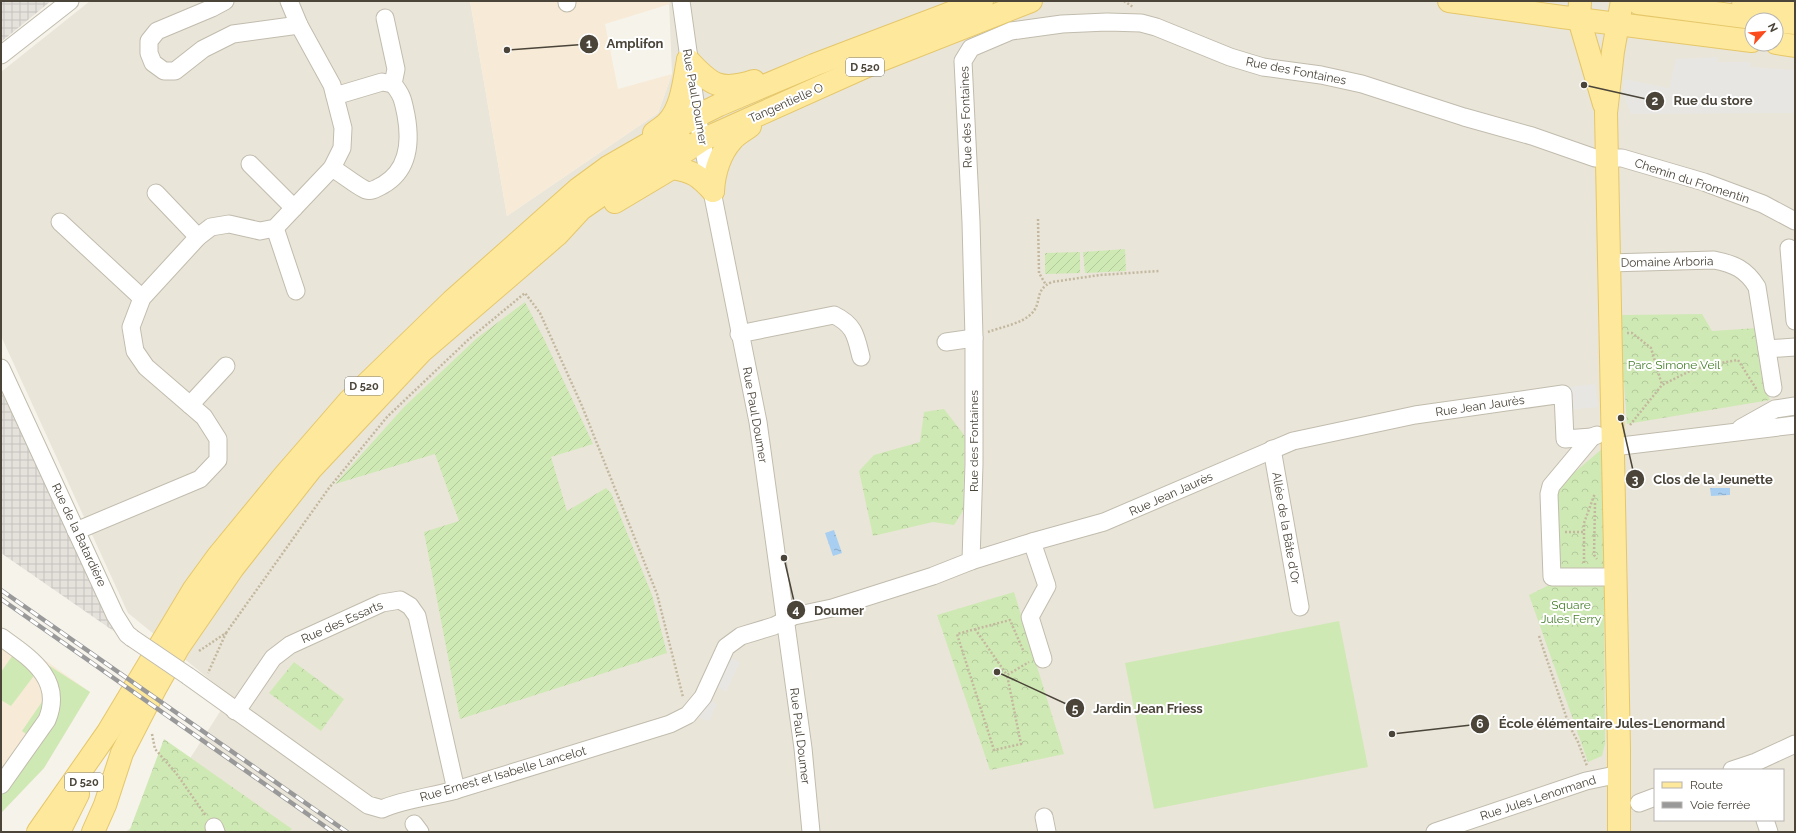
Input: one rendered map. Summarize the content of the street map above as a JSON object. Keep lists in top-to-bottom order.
{
  "streets": {
    "main road": ["D 520", "Tangentielle O"],
    "street": [
      "Rue des Fontaines",
      "Rue Paul Doumer",
      "Chemin du Fromentin",
      "Domaine Arboria",
      "Rue Jean Jaurès",
      "Allée de la Bâte d'Or",
      "Rue de la Batardière",
      "Rue des Essarts",
      "Rue Ernest et Isabelle Lancelot",
      "Rue Jules Lenormand"
    ]
  },
  "crossings": [
    ["D 520", "Rue Paul Doumer"],
    ["D 520", "Tangentielle O"],
    ["Rue des Fontaines", "Chemin du Fromentin"],
    ["Rue des Fontaines", "Rue Jean Jaurès"],
    ["Rue Paul Doumer", "Tangentielle O"],
    ["Rue Paul Doumer", "Rue Jean Jaurès"],
    ["Rue Paul Doumer", "Rue Ernest et Isabelle Lancelot"],
    ["Rue Jean Jaurès", "Allée de la Bâte d'Or"],
    ["Rue Jean Jaurès", "Rue Ernest et Isabelle Lancelot"],
    ["Rue de la Batardière", "Rue Ernest et Isabelle Lancelot"],
    ["Rue des Essarts", "Rue Ernest et Isabelle Lancelot"]
  ],
  "parks": ["Parc Simone Veil", "Square Jules Ferry"],
  "places": [
    "Amplifon",
    "Rue du store",
    "Clos de la Jeunette",
    "Doumer",
    "Jardin Jean Friess",
    "École élémentaire Jules-Lenormand"
  ],
  "legend": ["Route", "Voie ferrée"],
  "north": "top right"
}
